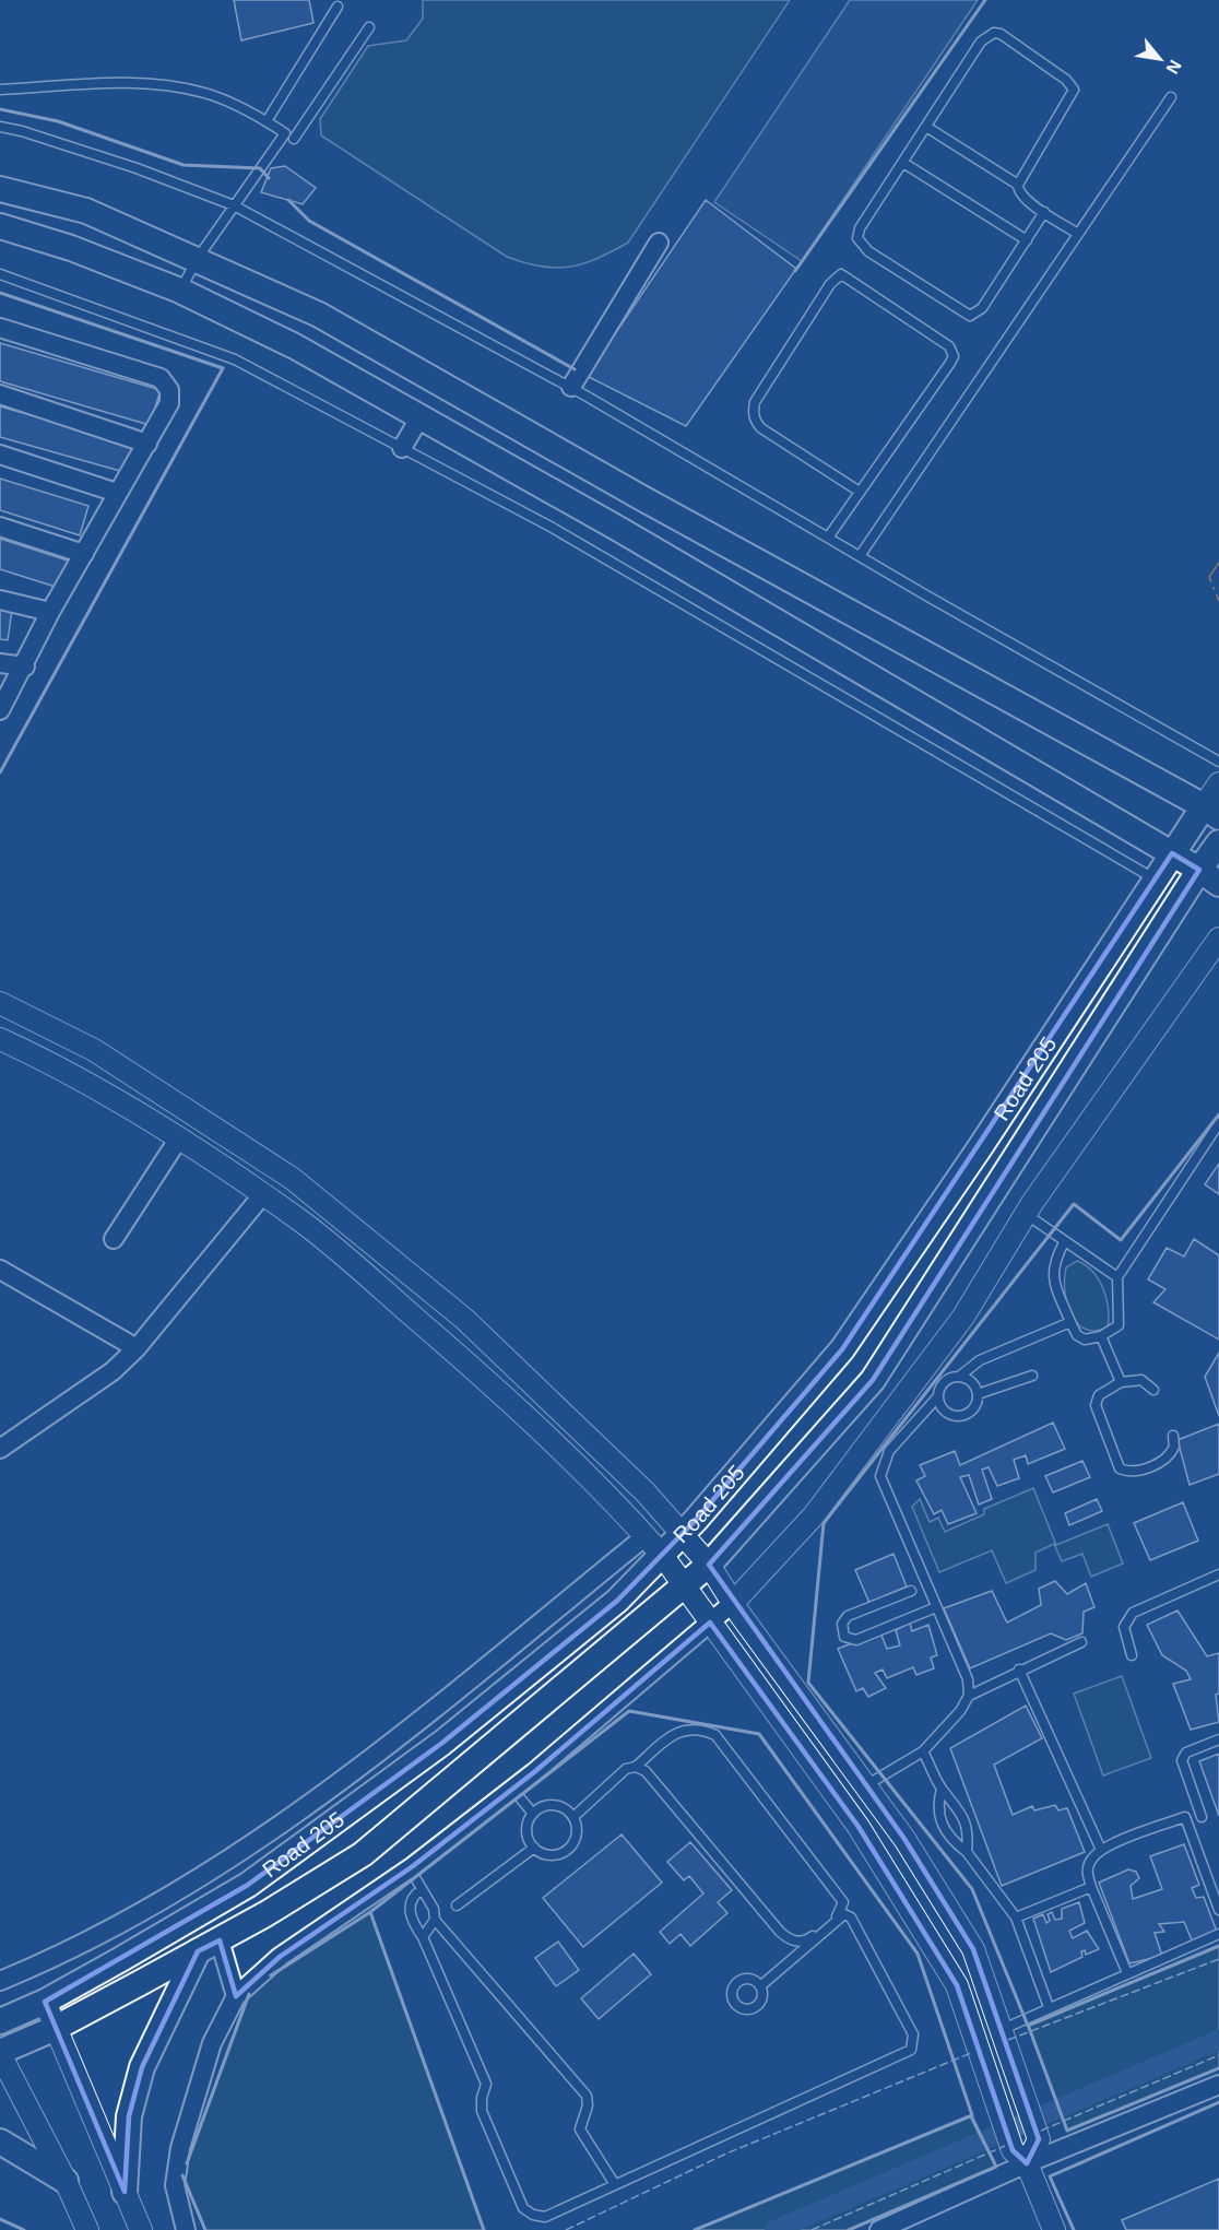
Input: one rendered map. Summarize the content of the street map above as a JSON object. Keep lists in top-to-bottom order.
{
  "streets": {
    "main road": ["Road 205"]
  },
  "north": "bottom right"
}
